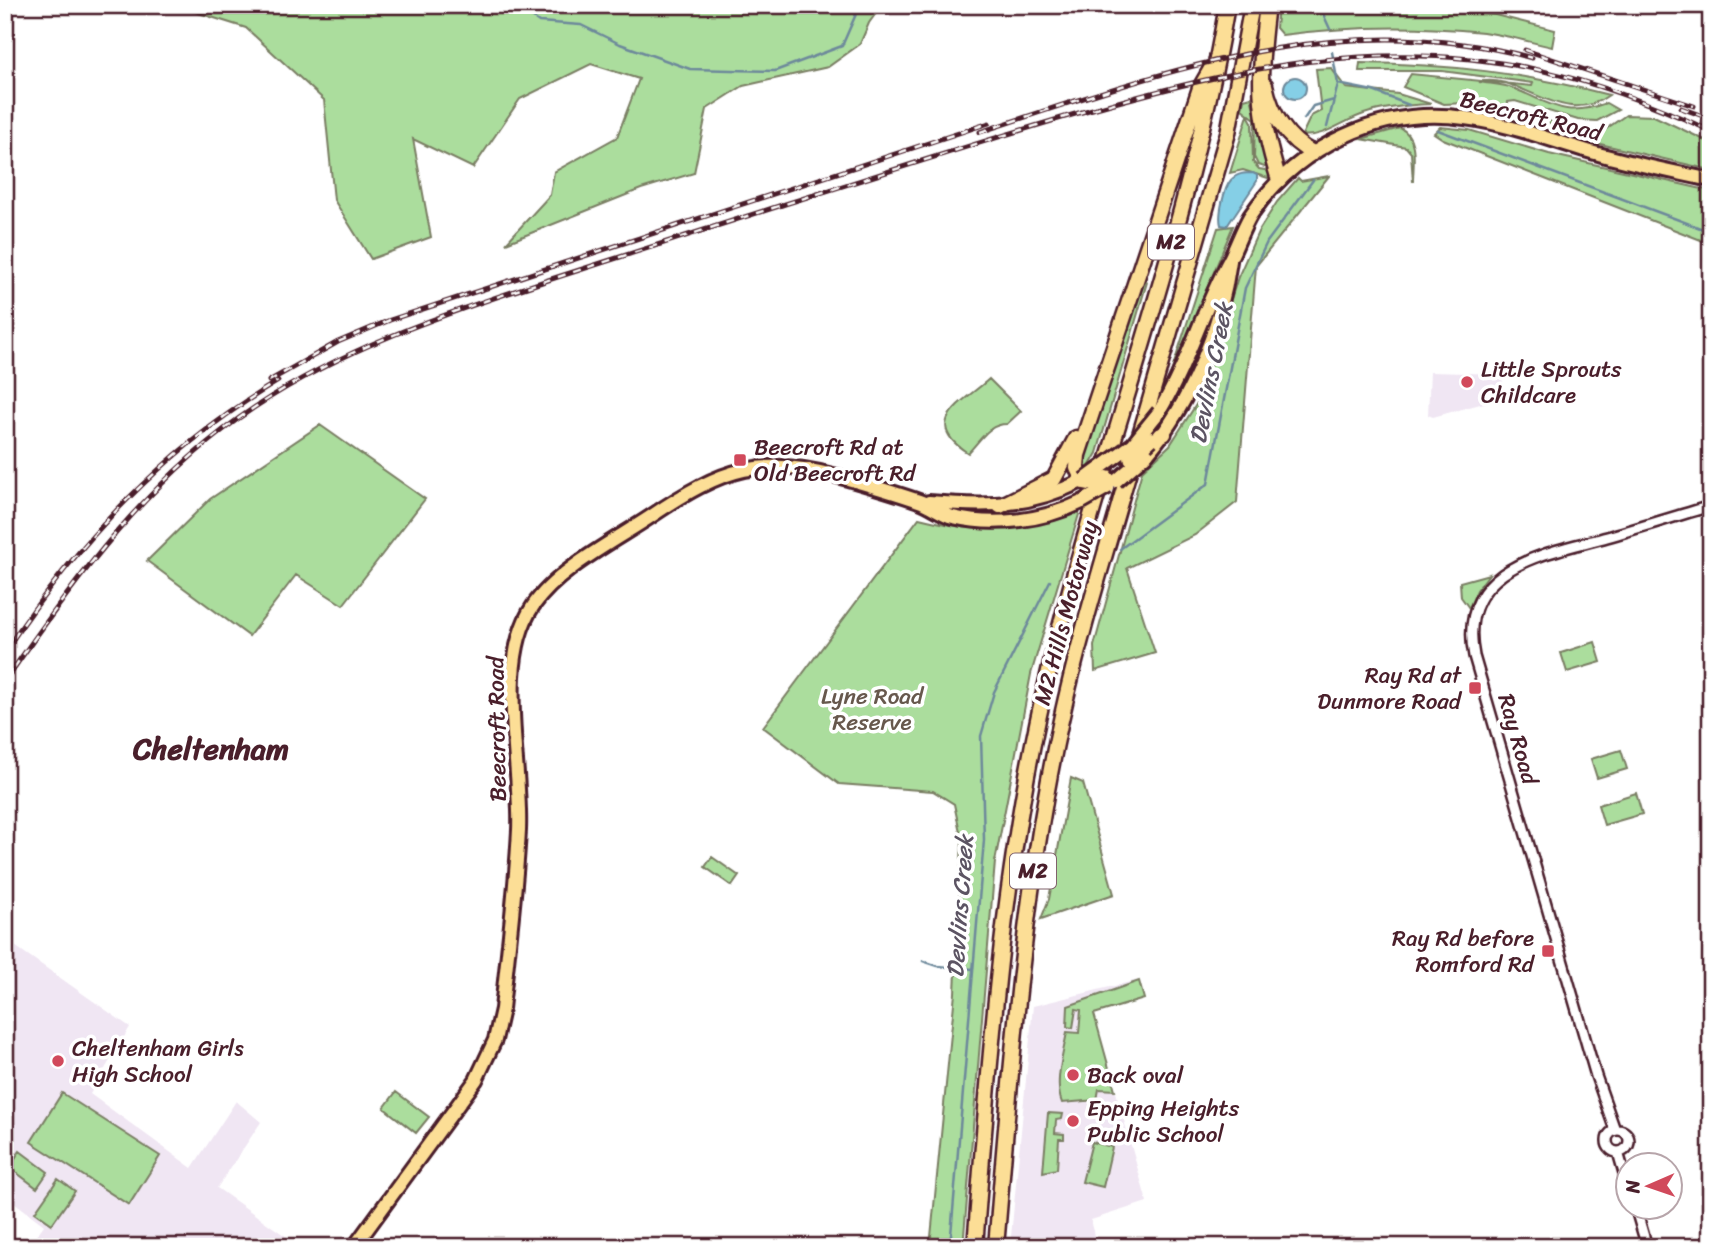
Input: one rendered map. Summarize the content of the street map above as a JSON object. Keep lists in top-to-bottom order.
{
  "streets": {
    "highway": ["M2", "M2 Hills Motorway"],
    "main road": ["Beecroft Road"],
    "street": ["Ray Road"]
  },
  "crossings": [
    ["Beecroft Road", "M2"],
    ["M2", "M2 Hills Motorway"]
  ],
  "districts": ["Cheltenham"],
  "water": ["Devlins Creek"],
  "parks": ["Lyne Road Reserve"],
  "places": {
    "other": [
      "Little Sprouts Childcare",
      "Cheltenham Girls High School",
      "Back oval",
      "Epping Heights Public School"
    ],
    "transit": ["Beecroft Rd at Old Beecroft Rd", "Ray Rd at Dunmore Road", "Ray Rd before Romford Rd"]
  },
  "north": "left"
}
